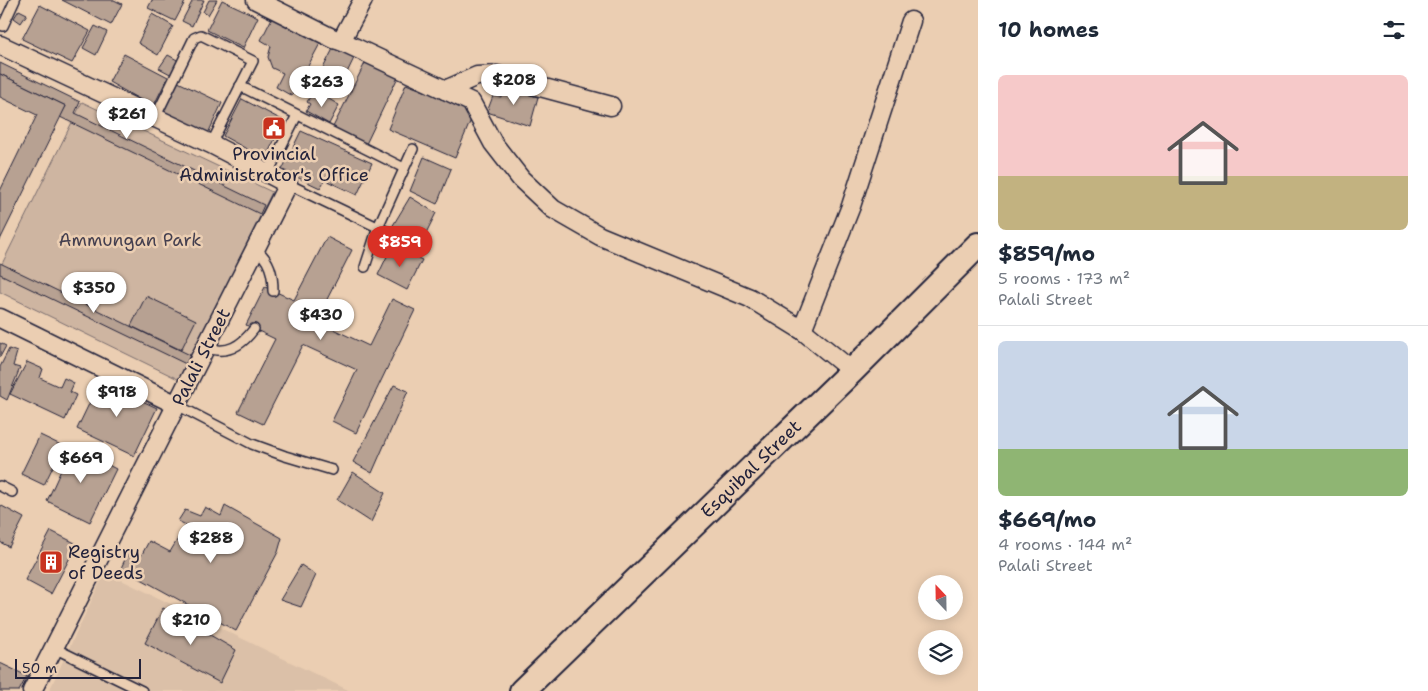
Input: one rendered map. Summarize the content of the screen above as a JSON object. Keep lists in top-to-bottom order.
{
  "streets": {
    "street": ["Palali Street", "Esquibal Street"]
  },
  "parks": ["Ammungan Park"],
  "places": {
    "public building": ["Provincial Administrator's Office"],
    "building": ["Registry of Deeds"]
  },
  "scale_bar": "50 m",
  "north": "top",
  "page": {
    "heading": "10 homes",
    "list": [
      {
        "name": "$859/mo",
        "note": "5 rooms · 173 m² · Palali Street"
      },
      {
        "name": "$669/mo",
        "note": "4 rooms · 144 m² · Palali Street"
      }
    ],
    "price": [
      "$208",
      "$263",
      "$261",
      "$859",
      "$350",
      "$430",
      "$918",
      "$669",
      "$288",
      "$210"
    ],
    "scale": "50 m"
  }
}
